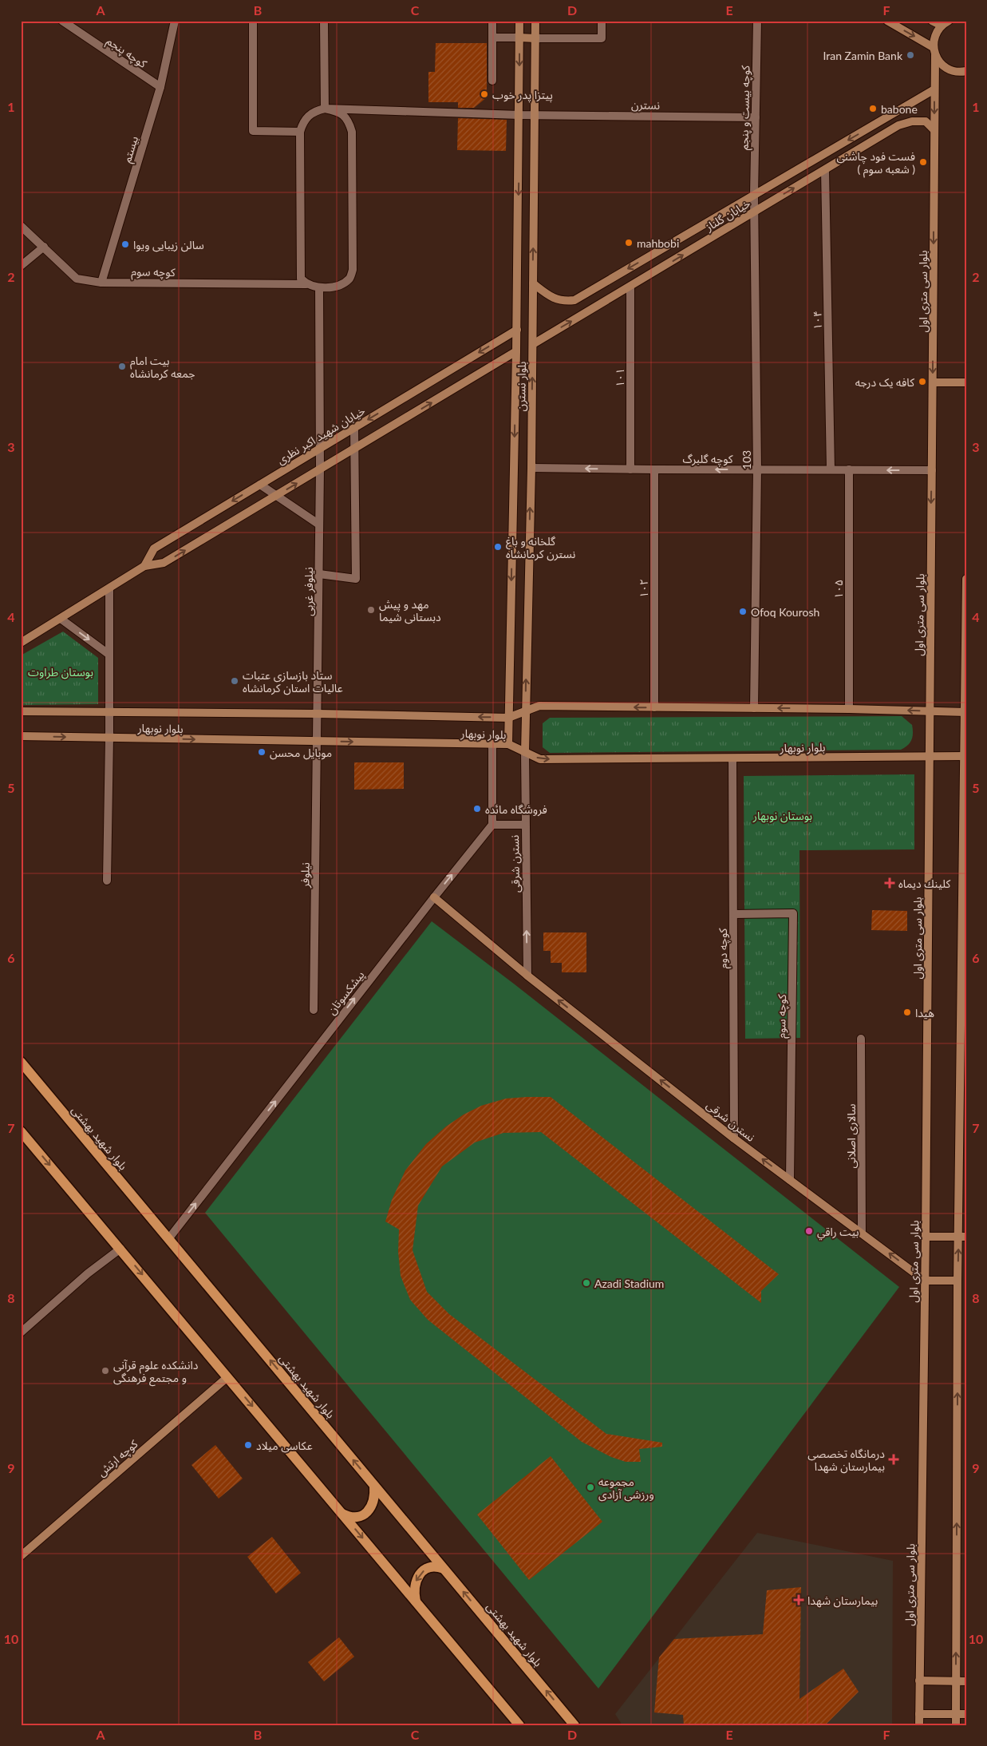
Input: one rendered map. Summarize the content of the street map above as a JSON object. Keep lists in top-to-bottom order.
{
  "streets": {
    "main road": [
      "خیابان گلناز",
      "بلوار سی متری اول",
      "بلوار نسترن",
      "خیابان شهید اکبر نظری",
      "بلوار نوبهار",
      "نسترن شرقی",
      "بلوار شهید بهشتی",
      "کوچه ارتش"
    ],
    "street": [
      "کوچه پنجم",
      "نسترن",
      "کوچه بیست و پنجم",
      "بیستم",
      "کوچه سوم",
      "۱۰۴",
      "۱۰۱",
      "کوچه گلبرگ",
      "103",
      "۱۰۲",
      "۱۰۵",
      "نیلوفر غربی",
      "نیلوفر",
      "کوچه دوم",
      "پیشکسوتان",
      "سالاری اصلانی"
    ]
  },
  "crossings": [
    ["کوچه پنجم", "بیستم"],
    ["نسترن", "کوچه بیست و پنجم"],
    ["نسترن", "بلوار نسترن"],
    ["کوچه بیست و پنجم", "خیابان گلناز"],
    ["کوچه بیست و پنجم", "103"],
    ["بیستم", "کوچه سوم"],
    ["خیابان گلناز", "بلوار سی متری اول"],
    ["خیابان گلناز", "۱۰۴"],
    ["خیابان گلناز", "۱۰۱"],
    ["خیابان گلناز", "بلوار نسترن"],
    ["خیابان گلناز", "103"],
    ["کوچه سوم", "نیلوفر غربی"],
    ["کوچه سوم", "نسترن شرقی"],
    ["کوچه سوم", "کوچه دوم"],
    ["بلوار سی متری اول", "کوچه گلبرگ"],
    ["بلوار سی متری اول", "بلوار نوبهار"],
    ["بلوار سی متری اول", "نسترن شرقی"],
    ["۱۰۴", "کوچه گلبرگ"],
    ["۱۰۱", "کوچه گلبرگ"],
    ["بلوار نسترن", "خیابان شهید اکبر نظری"],
    ["بلوار نسترن", "کوچه گلبرگ"],
    ["بلوار نسترن", "بلوار نوبهار"],
    ["بلوار نسترن", "نسترن شرقی"],
    ["خیابان شهید اکبر نظری", "نیلوفر غربی"],
    ["کوچه گلبرگ", "103"],
    ["کوچه گلبرگ", "۱۰۲"],
    ["کوچه گلبرگ", "۱۰۵"],
    ["103", "بلوار نوبهار"],
    ["۱۰۲", "بلوار نوبهار"],
    ["۱۰۵", "بلوار نوبهار"],
    ["نیلوفر غربی", "بلوار نوبهار"],
    ["نیلوفر غربی", "نیلوفر"],
    ["بلوار نوبهار", "نسترن شرقی"],
    ["بلوار نوبهار", "نیلوفر"],
    ["بلوار نوبهار", "کوچه دوم"],
    ["نسترن شرقی", "کوچه دوم"],
    ["نسترن شرقی", "پیشکسوتان"],
    ["نسترن شرقی", "سالاری اصلانی"],
    ["پیشکسوتان", "بلوار شهید بهشتی"]
  ],
  "one_way": ["کوچه گلبرگ", "نسترن شرقی", "پیشکسوتان"],
  "parks": ["بوستان طراوت", "بوستان نوبهار"],
  "places": {
    "other": [
      "Iran Zamin Bank",
      "پیتزا پدر خوب",
      "babone",
      "فست فود چاشنی ( شعبه سوم )",
      "mahbobi",
      "سالن زیبایی ویوا",
      "بیت امام جمعه کرمانشاه",
      "کافه یک درجه",
      "گلخانه و باغ نسترن کرمانشاه",
      "مهد و پیش دبستانی شیما",
      "Ofoq Kourosh",
      "ستاد بازسازی عتبات عالیات استان کرمانشاه",
      "موبایل محسن",
      "فروشگاه مائده",
      "هیدا",
      "بيت راقي",
      "Azadi Stadium",
      "دانشکده علوم قرآنی و مجتمع فرهنگی",
      "عکاسی میلاد",
      "مجموعه ورزشی آزادی"
    ],
    "health": ["كلينك ديماه", "درمانگاه تخصصی بیمارستان شهدا", "بیمارستان شهدا"]
  },
  "grid": {
    "columns": [
      "A",
      "B",
      "C",
      "D",
      "E",
      "F"
    ],
    "rows": [
      "1",
      "2",
      "3",
      "4",
      "5",
      "6",
      "7",
      "8",
      "9",
      "10"
    ]
  }
}
